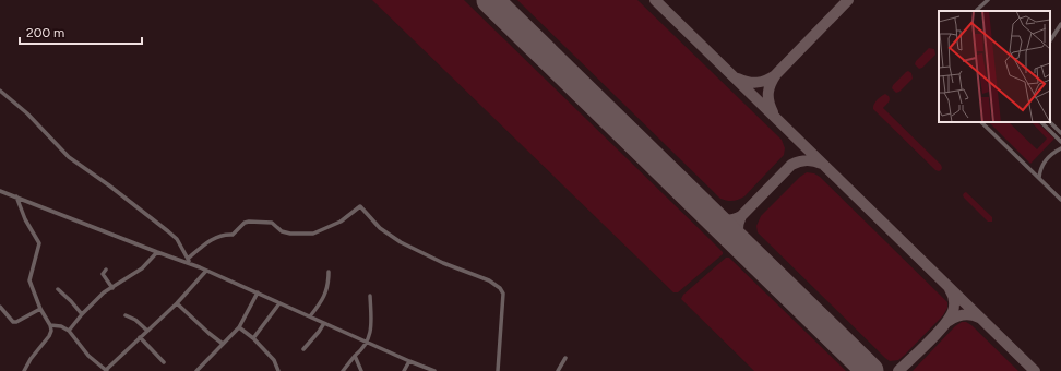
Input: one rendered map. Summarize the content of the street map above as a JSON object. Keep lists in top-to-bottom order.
{
  "scale_bar": "200 m"
}
